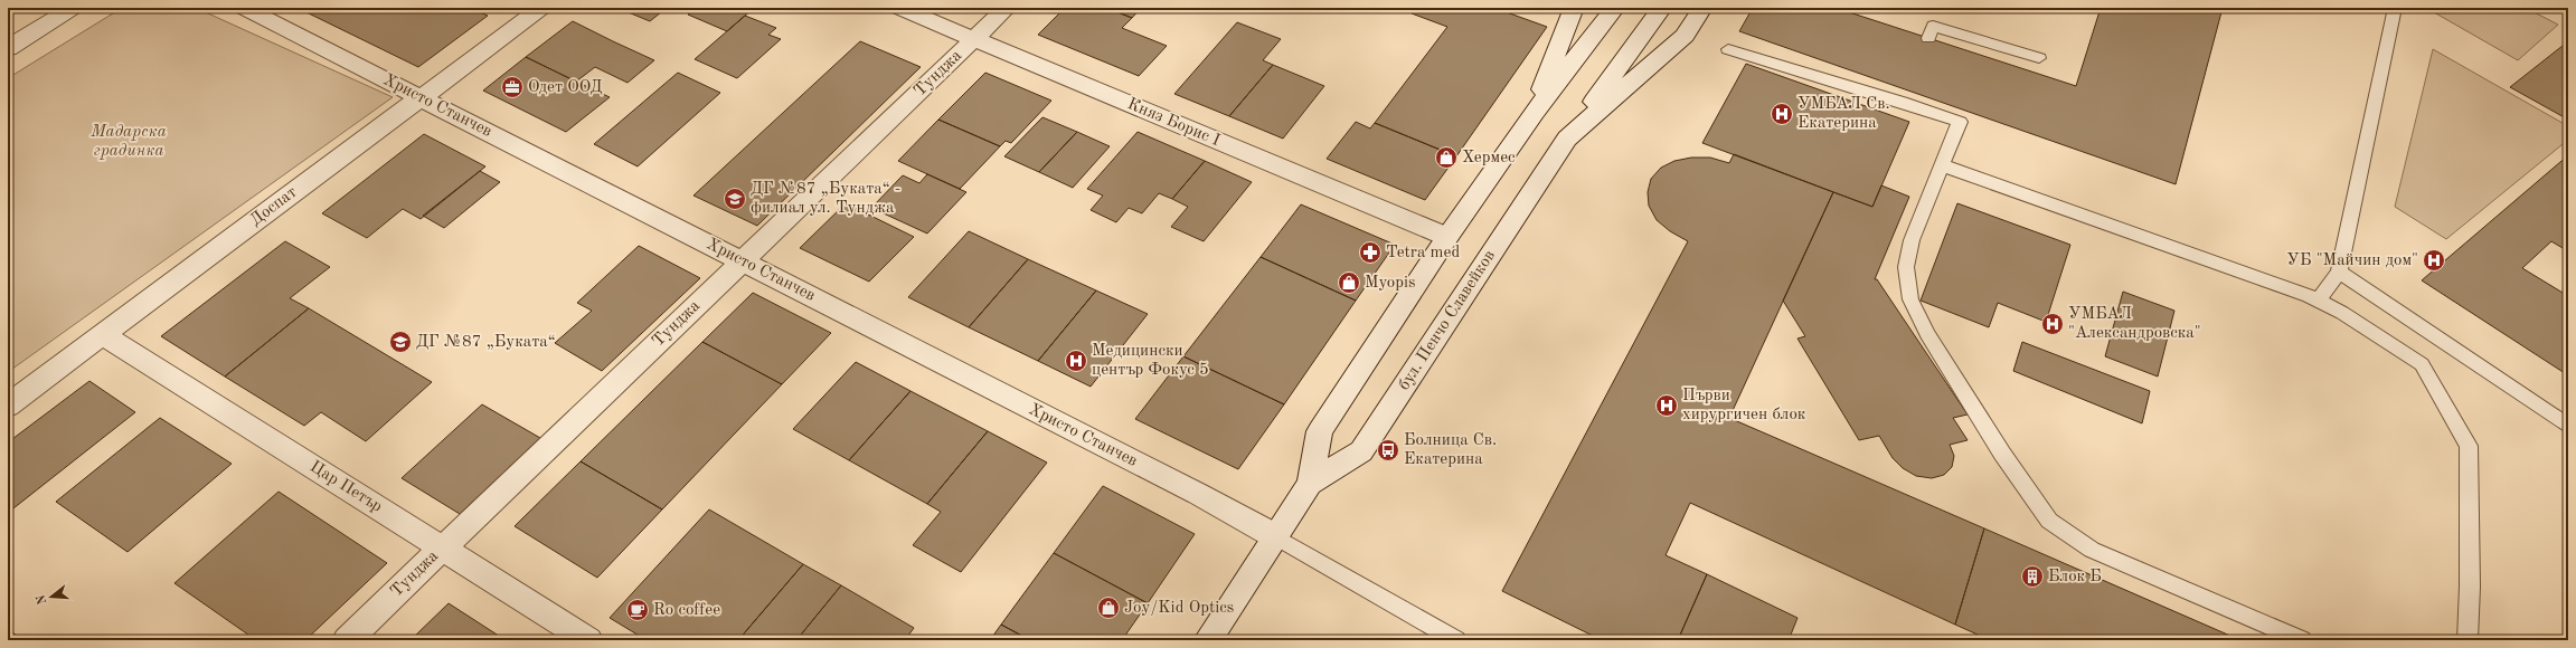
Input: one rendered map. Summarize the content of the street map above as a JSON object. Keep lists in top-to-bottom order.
{
  "streets": {
    "street": [
      "Тунджа",
      "Христо Станчев",
      "Княз Борис I",
      "Доспат",
      "бул. Пенчо Славейков",
      "Цар Петър"
    ]
  },
  "crossings": [
    ["Тунджа", "Христо Станчев"],
    ["Тунджа", "Княз Борис I"],
    ["Тунджа", "Цар Петър"],
    ["Христо Станчев", "Доспат"],
    ["Христо Станчев", "бул. Пенчо Славейков"],
    ["Княз Борис I", "бул. Пенчо Славейков"],
    ["Доспат", "Цар Петър"]
  ],
  "parks": ["Мадарска градинка"],
  "places": {
    "office": ["Одет ООД"],
    "hospital": [
      "УМБАЛ Св. Екатерина",
      "УБ \"Майчин дом\"",
      "УМБАЛ \"Александровска\"",
      "Медицински център Фокус 5",
      "Първи хирургичен блок"
    ],
    "shop": ["Хермес", "Myopis", "Joy/Kid Optics"],
    "school or university": ["ДГ №87 „Буката“ - филиал ул. Тунджа", "ДГ №87 „Буката“"],
    "pharmacy": ["Tetra med"],
    "bus stop": ["Болница Св. Екатерина"],
    "building": ["Блок Б"],
    "cafe": ["Ro coffee"]
  },
  "north": "left"
}
